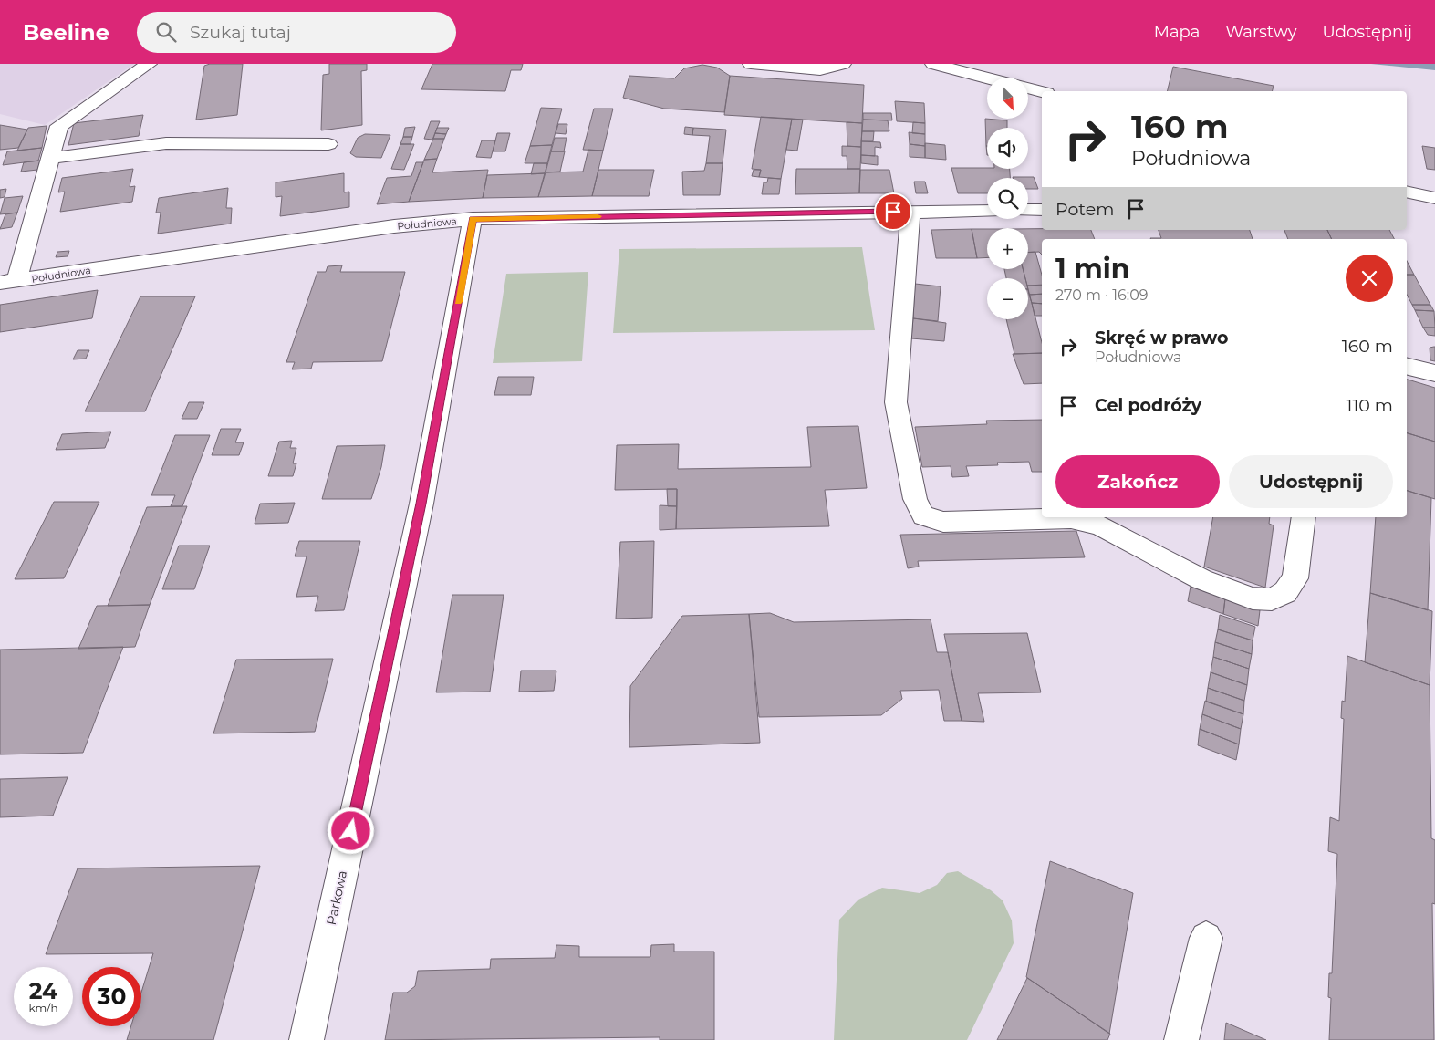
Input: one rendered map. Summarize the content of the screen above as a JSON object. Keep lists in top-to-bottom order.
{
  "streets": {
    "street": ["Południowa", "Parkowa"]
  },
  "crossings": [
    ["Południowa", "Parkowa"]
  ],
  "north": "bottom right",
  "page": {
    "header": "Beeline",
    "search": "Szukaj tutaj",
    "nav": ["Mapa", "Warstwy", "Udostępnij"],
    "map_buttons": ["+", "−"],
    "turn": ["160 m", "Południowa"],
    "then": "Potem",
    "heading": ["1 min", "270 m · 16:09"],
    "list": [
      {
        "name": "Skręć w prawo",
        "note": "Południowa",
        "value": "160 m"
      },
      {
        "name": "Cel podróży",
        "value": "110 m"
      }
    ],
    "buttons": ["Zakończ", "Udostępnij"],
    "speed": "24 km/h",
    "limit": "30"
  }
}
